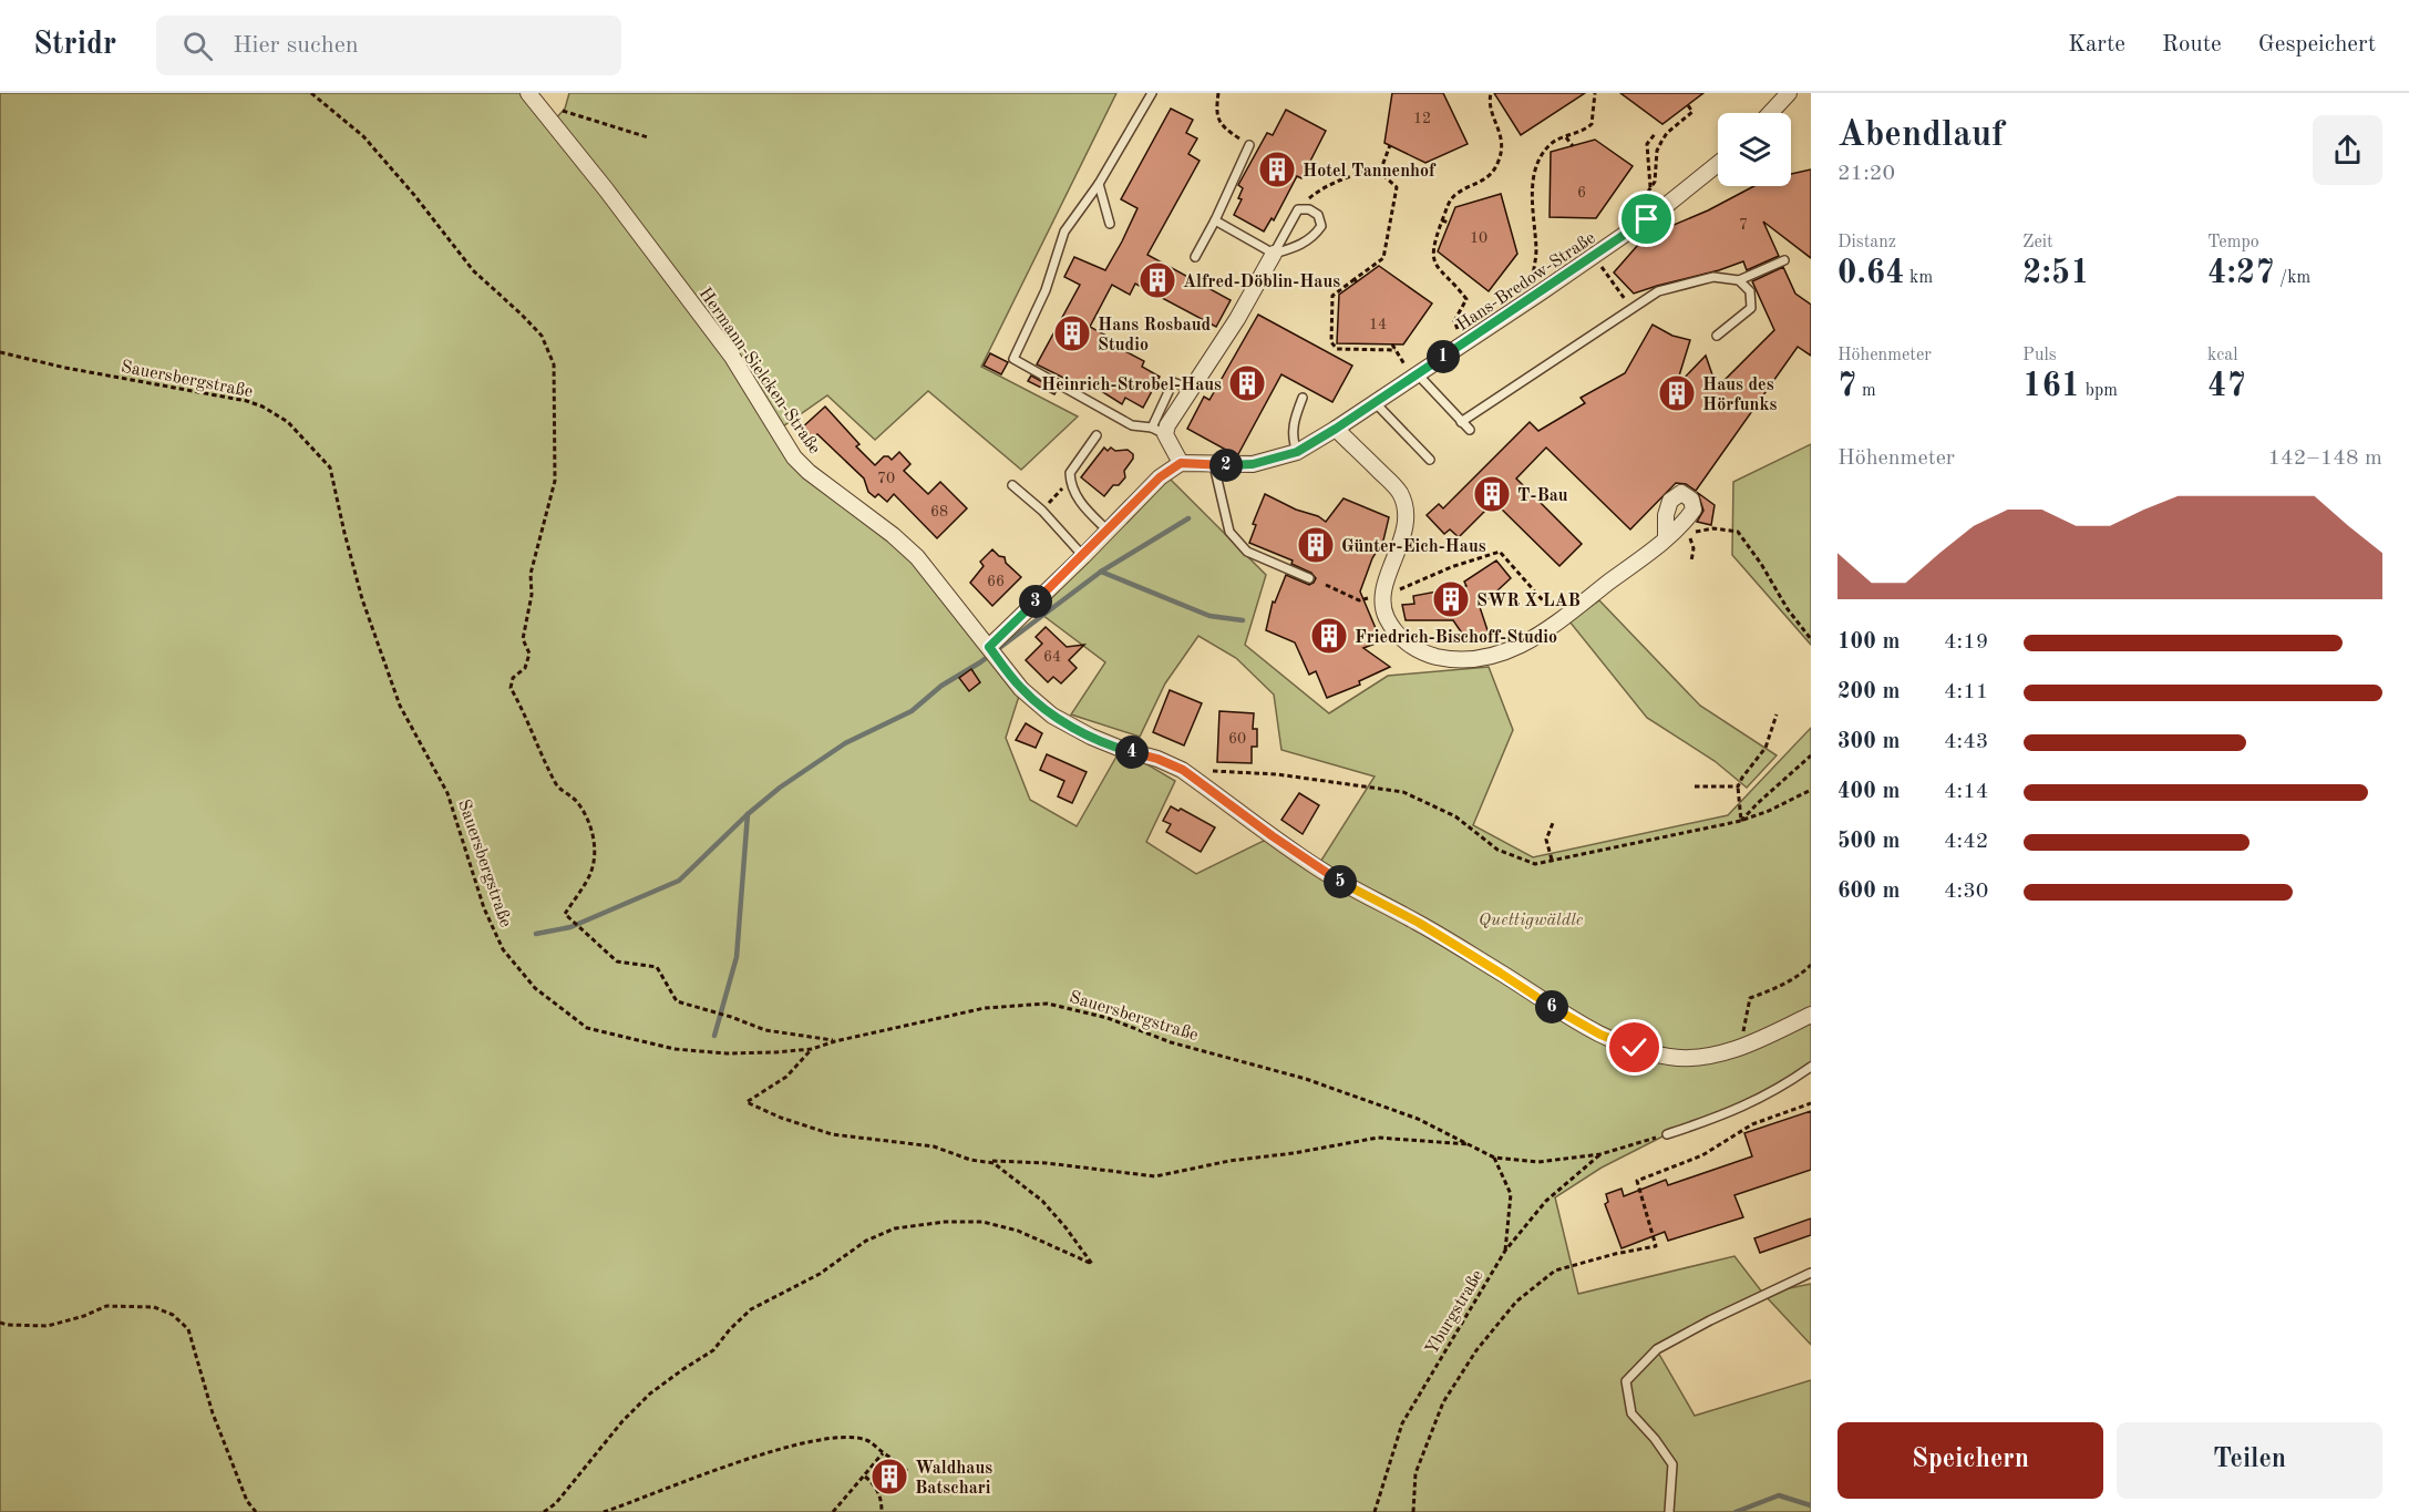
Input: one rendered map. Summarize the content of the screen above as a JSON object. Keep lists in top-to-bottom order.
{
  "streets": {
    "street": ["Hans-Bredow-Straße", "Hermann-Sielcken-Straße"],
    "path": ["Sauersbergstraße", "Yburgstraße"]
  },
  "crossings": [
    ["Sauersbergstraße", "Yburgstraße"]
  ],
  "parks": ["Quettigwäldle"],
  "places": {
    "building": [
      "Hotel Tannenhof",
      "Alfred-Döblin-Haus",
      "Hans Rosbaud Studio",
      "Heinrich-Strobel-Haus",
      "Haus des Hörfunks",
      "T-Bau",
      "Günter-Eich-Haus",
      "SWR X LAB",
      "Friedrich-Bischoff-Studio",
      "Waldhaus Batschari"
    ]
  },
  "house_numbers": [
    "12",
    "6",
    "7",
    "10",
    "14",
    "70",
    "68",
    "66",
    "64",
    "60"
  ],
  "page": {
    "header": "Stridr",
    "search": "Hier suchen",
    "nav": ["Karte", "Route", "Gespeichert"],
    "heading": ["Abendlauf", "21:20"],
    "stats": [
      ["Distanz", "0.64 km"],
      ["Zeit", "2:51"],
      ["Tempo", "4:27 /km"],
      ["Höhenmeter", "7 m"],
      ["Puls", "161 bpm"],
      ["kcal", "47"]
    ],
    "pins": [
      "1",
      "2",
      "3",
      "4",
      "5",
      "6"
    ],
    "chart": ["Höhenmeter", "142–148 m"],
    "list": [
      {
        "name": "100 m",
        "note": "4:19"
      },
      {
        "name": "200 m",
        "note": "4:11"
      },
      {
        "name": "300 m",
        "note": "4:43"
      },
      {
        "name": "400 m",
        "note": "4:14"
      },
      {
        "name": "500 m",
        "note": "4:42"
      },
      {
        "name": "600 m",
        "note": "4:30"
      }
    ],
    "buttons": ["Speichern", "Teilen"]
  }
}
